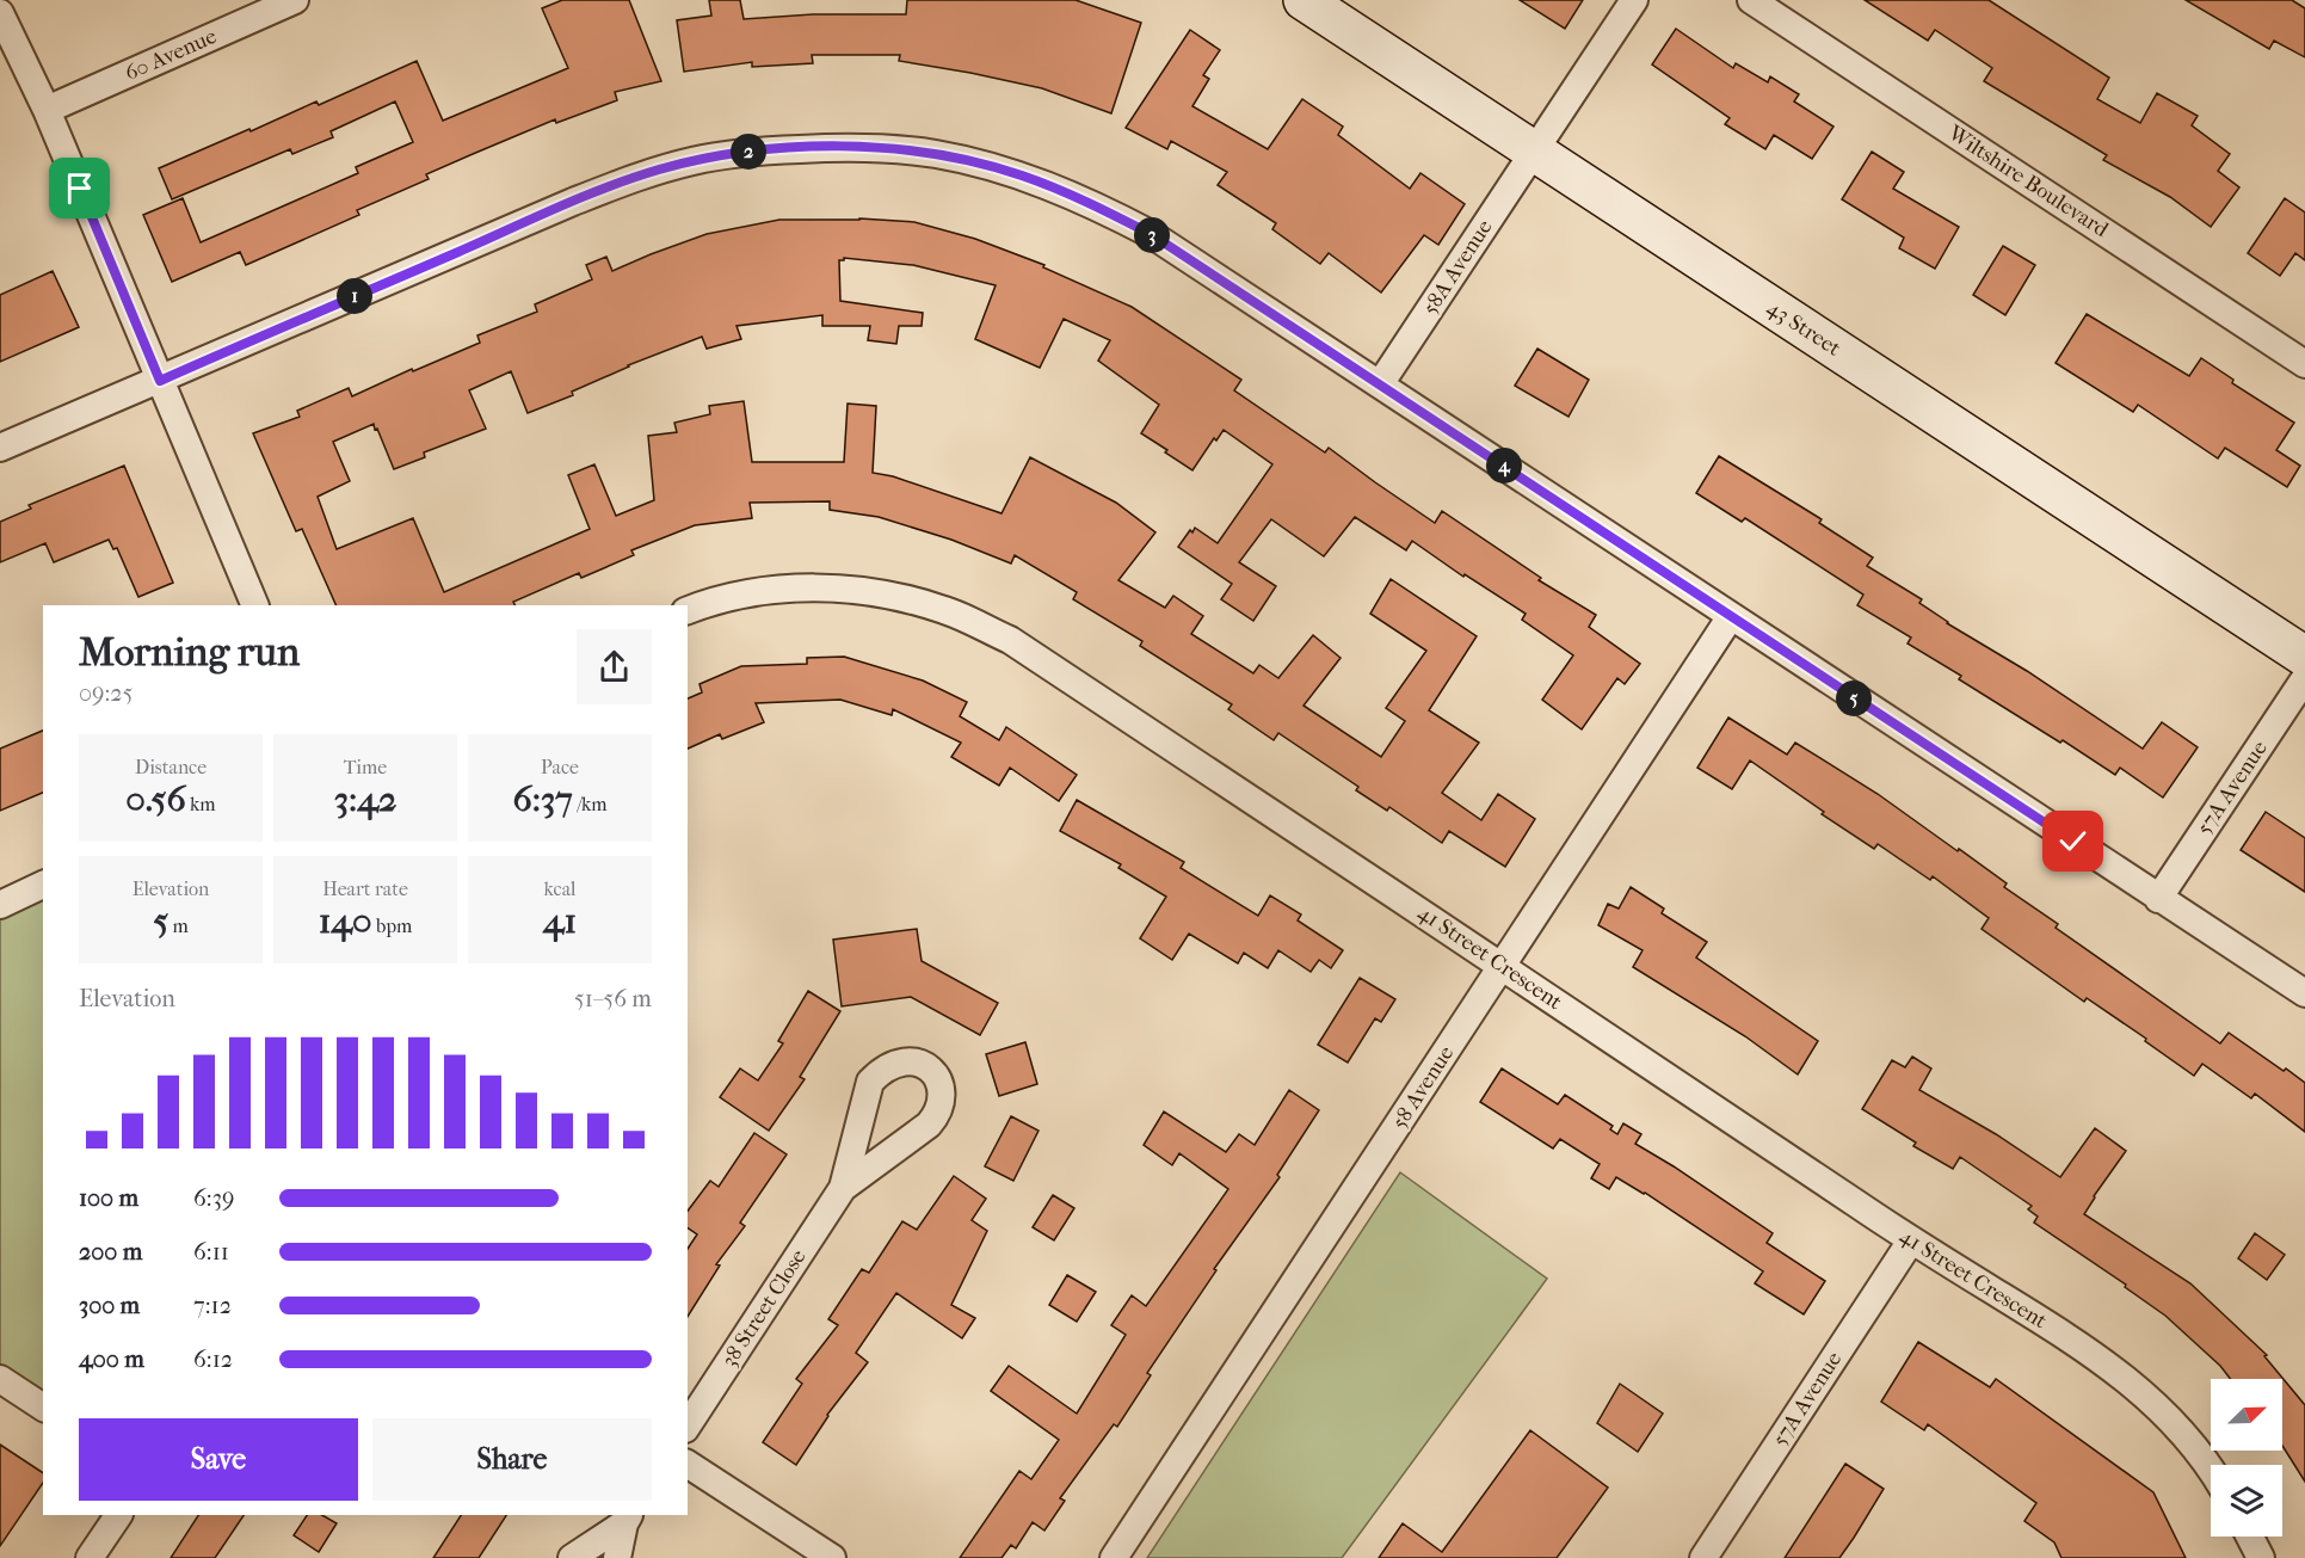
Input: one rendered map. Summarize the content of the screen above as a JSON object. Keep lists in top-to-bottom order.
{
  "streets": {
    "street": [
      "60 Avenue",
      "Wiltshire Boulevard",
      "58A Avenue",
      "43 Street",
      "57A Avenue",
      "41 Street Crescent",
      "58 Avenue",
      "38 Street Close"
    ]
  },
  "crossings": [
    ["58A Avenue", "43 Street"],
    ["57A Avenue", "41 Street Crescent"],
    ["41 Street Crescent", "58 Avenue"]
  ],
  "north": "top right",
  "page": {
    "pins": [
      "2",
      "3",
      "1",
      "4",
      "5"
    ],
    "heading": ["Morning run", "09:25"],
    "stats": [
      ["Distance", "0.56 km"],
      ["Time", "3:42"],
      ["Pace", "6:37 /km"],
      ["Elevation", "5 m"],
      ["Heart rate", "140 bpm"],
      ["kcal", "41"]
    ],
    "chart": ["Elevation", "51–56 m"],
    "list": [
      {
        "name": "100 m",
        "note": "6:39"
      },
      {
        "name": "200 m",
        "note": "6:11"
      },
      {
        "name": "300 m",
        "note": "7:12"
      },
      {
        "name": "400 m",
        "note": "6:12"
      }
    ],
    "buttons": ["Save", "Share"]
  }
}
